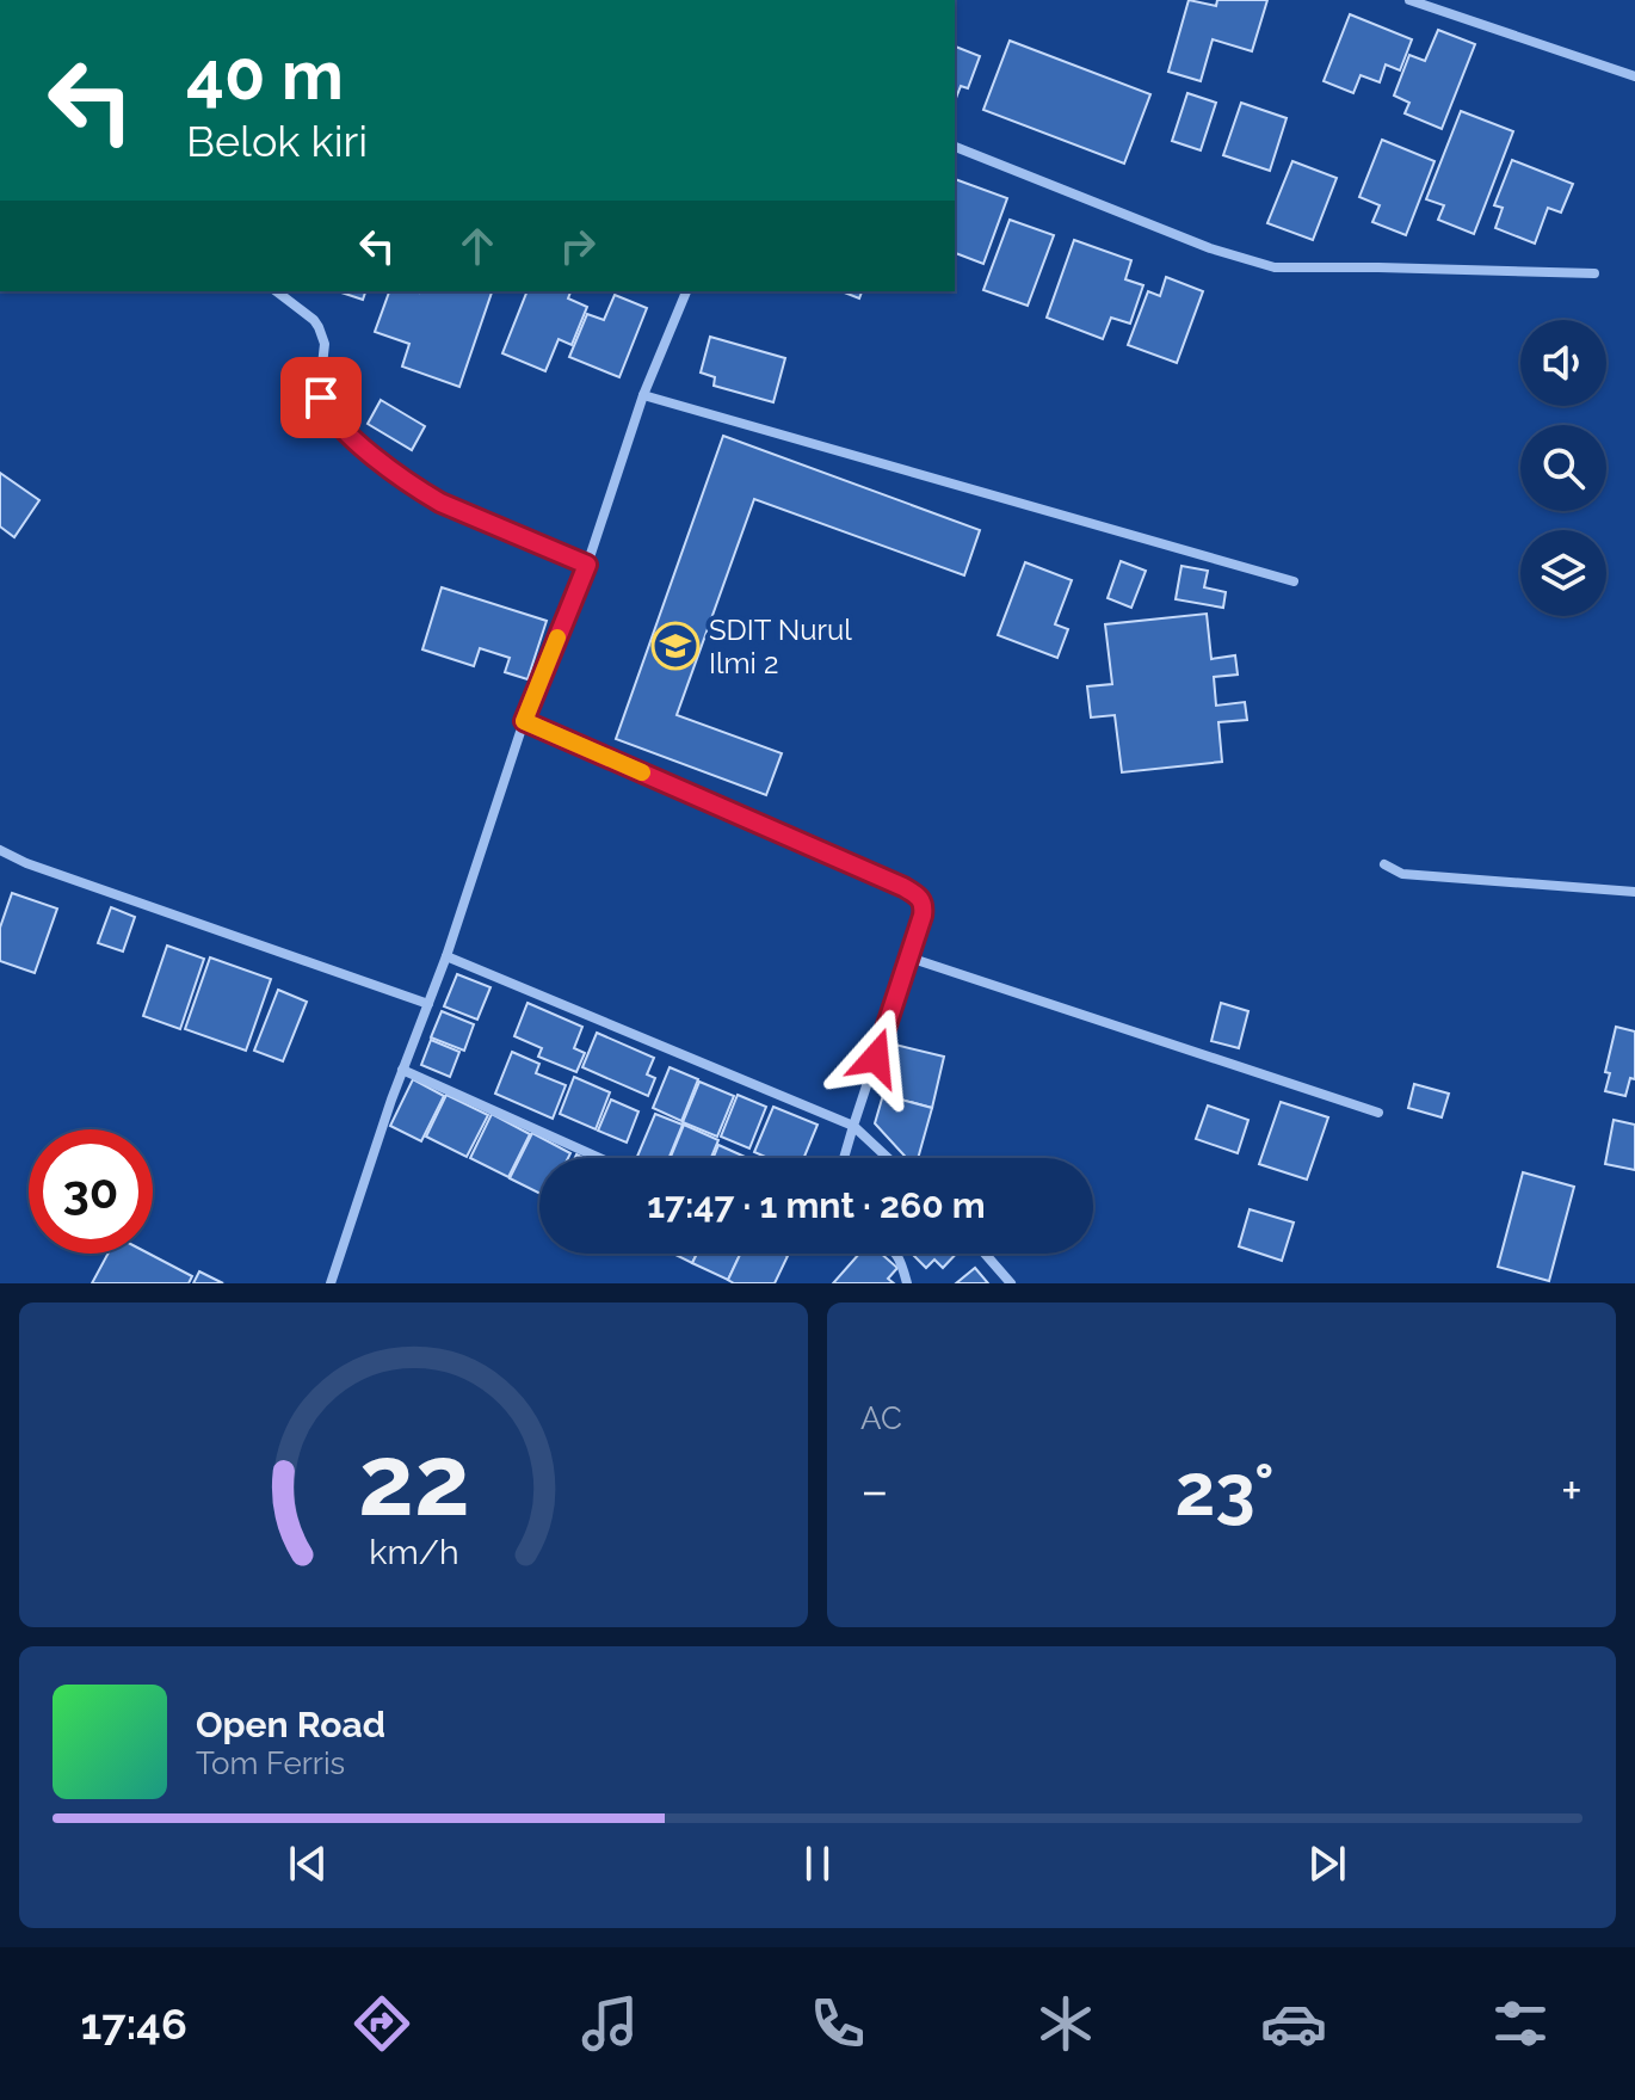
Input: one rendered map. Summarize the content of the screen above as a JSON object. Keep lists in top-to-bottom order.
{
  "places": {
    "school or university": ["SDIT Nurul Ilmi 2"]
  },
  "page": {
    "turn": ["40 m", "Belok kiri"],
    "limit": "30",
    "trip": "17:47 · 1 mnt · 260 m",
    "tile": "AC",
    "heat": ["−", "23°", "+"],
    "song": ["Open Road", "Tom Ferris"],
    "tabs": "17:46",
    "gauge": ["22", "km/h"]
  }
}
